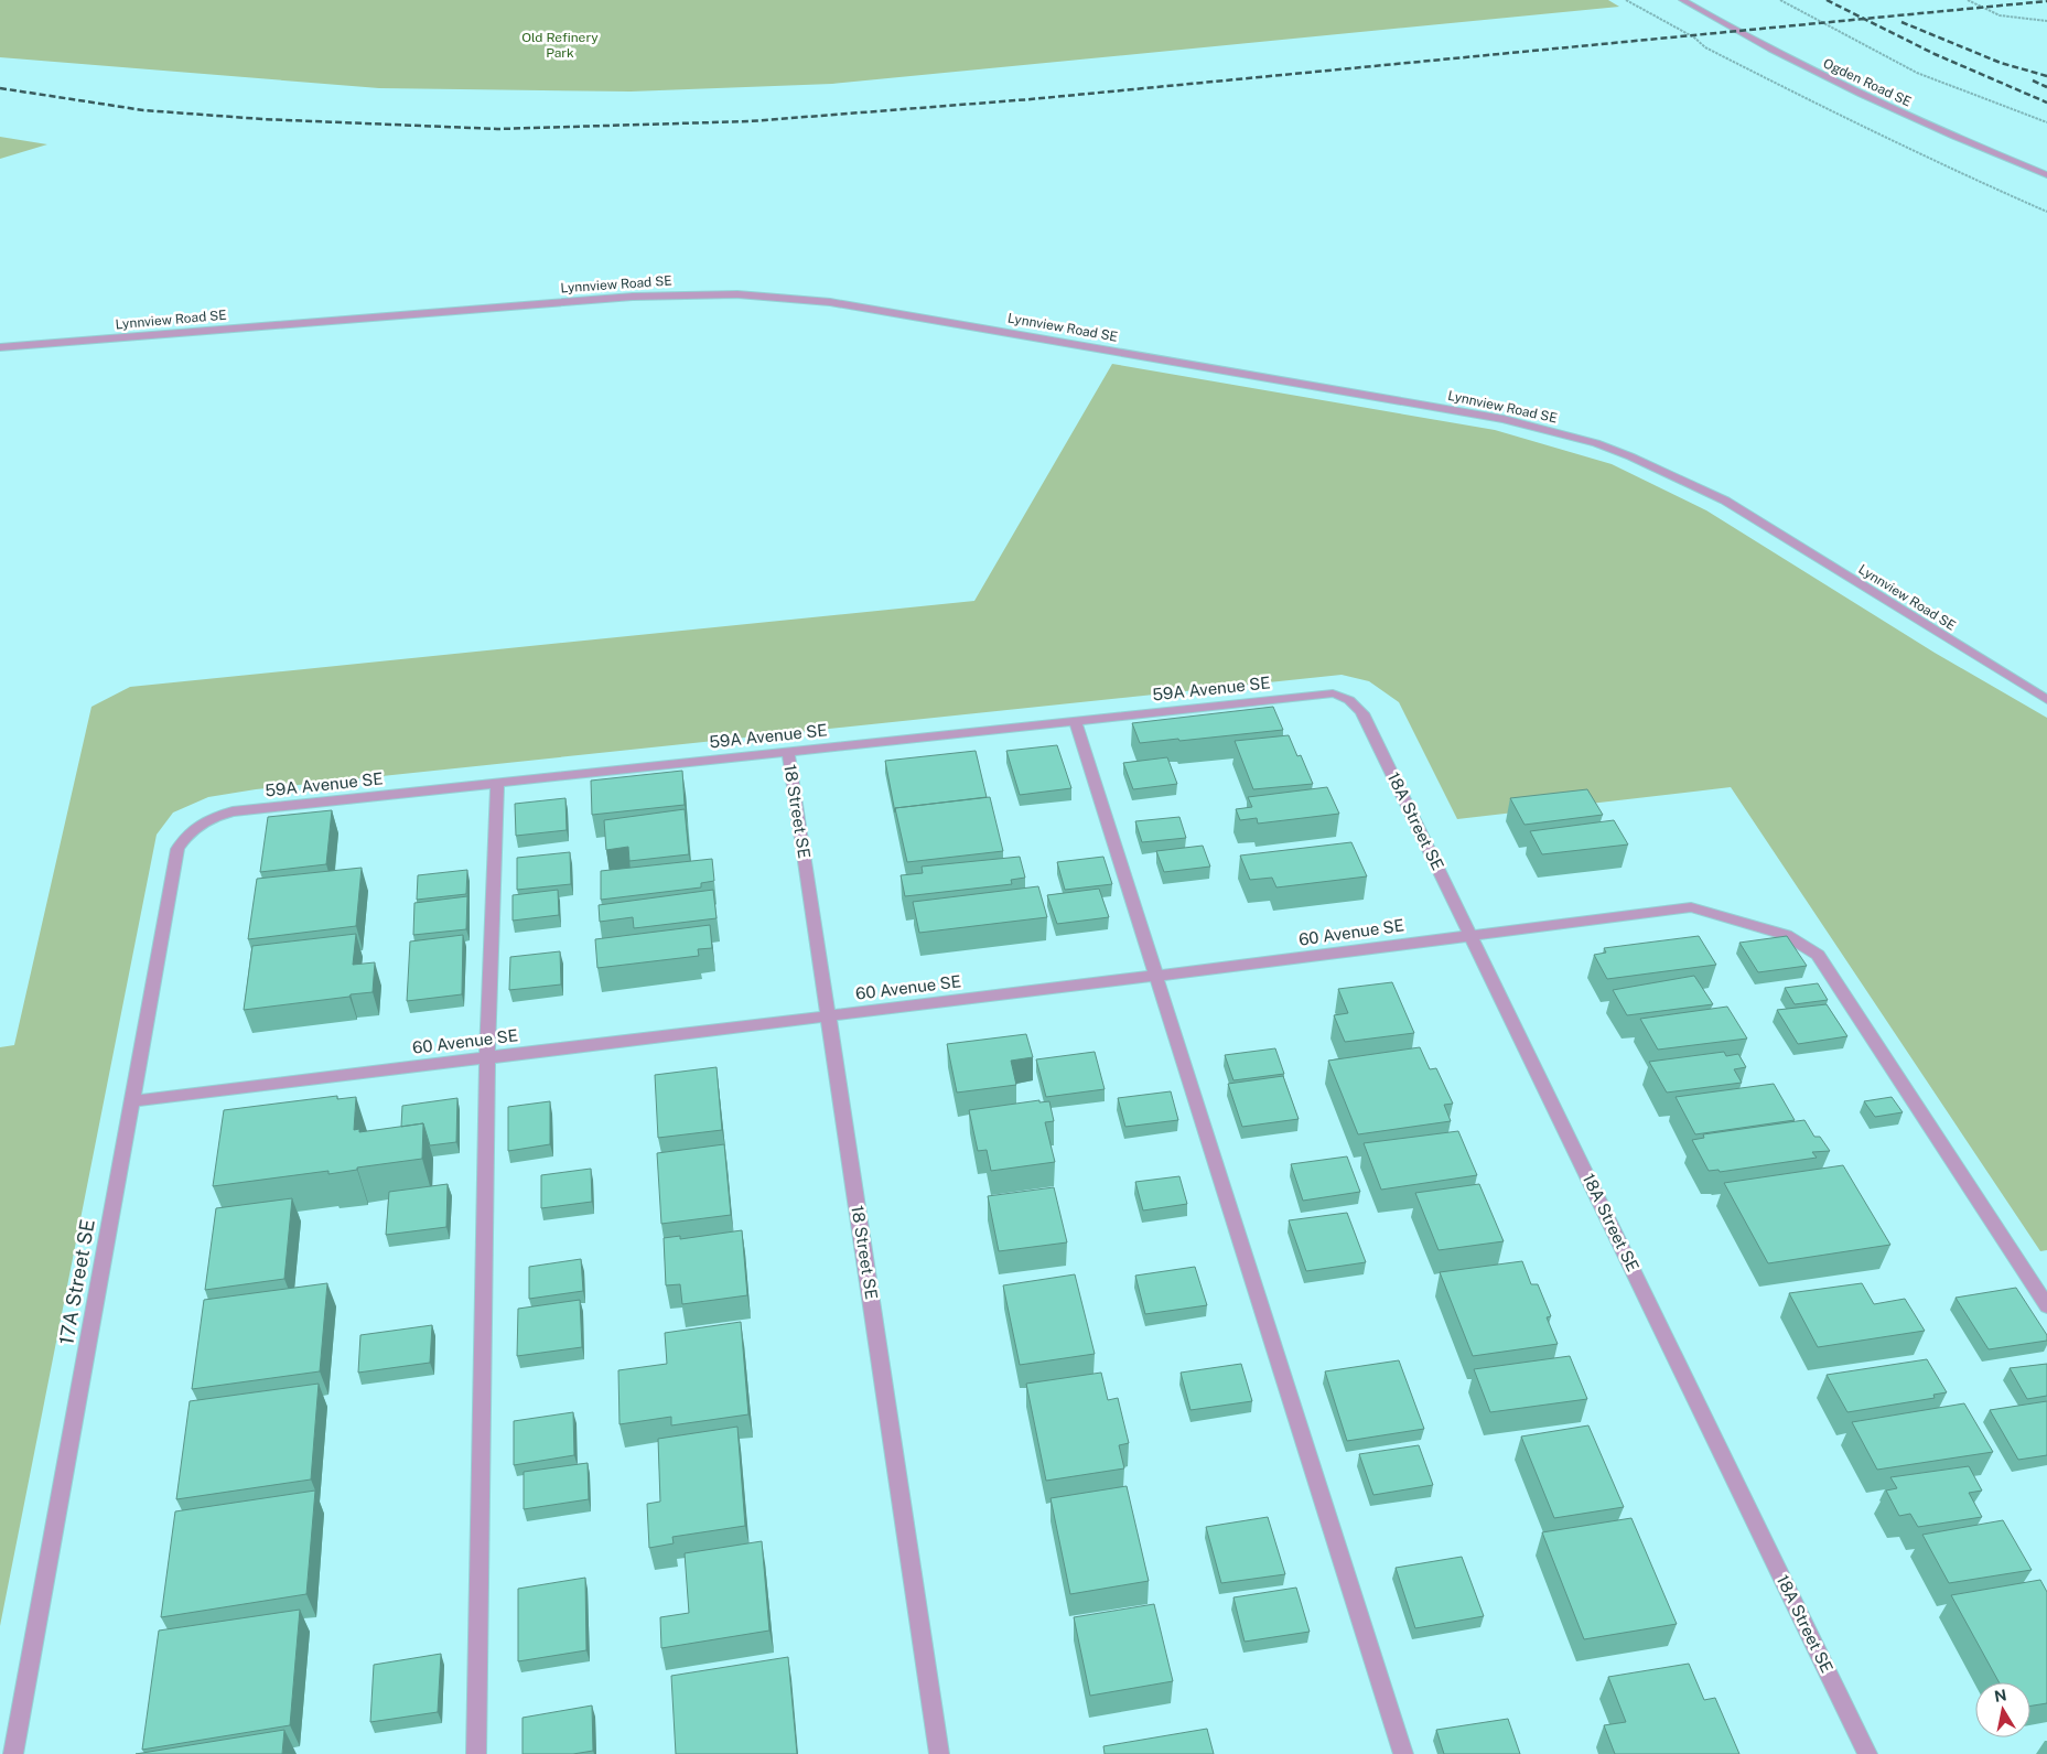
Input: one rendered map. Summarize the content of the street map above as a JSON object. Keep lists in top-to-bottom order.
{
  "streets": {
    "street": [
      "Ogden Road SE",
      "Lynnview Road SE",
      "59A Avenue SE",
      "18 Street SE",
      "18A Street SE",
      "60 Avenue SE",
      "17A Street SE"
    ]
  },
  "crossings": [
    ["59A Avenue SE", "18 Street SE"],
    ["59A Avenue SE", "18A Street SE"],
    ["59A Avenue SE", "17A Street SE"],
    ["18 Street SE", "60 Avenue SE"],
    ["18A Street SE", "60 Avenue SE"],
    ["60 Avenue SE", "17A Street SE"]
  ],
  "parks": ["Old Refinery Park"],
  "north": "top"
}
